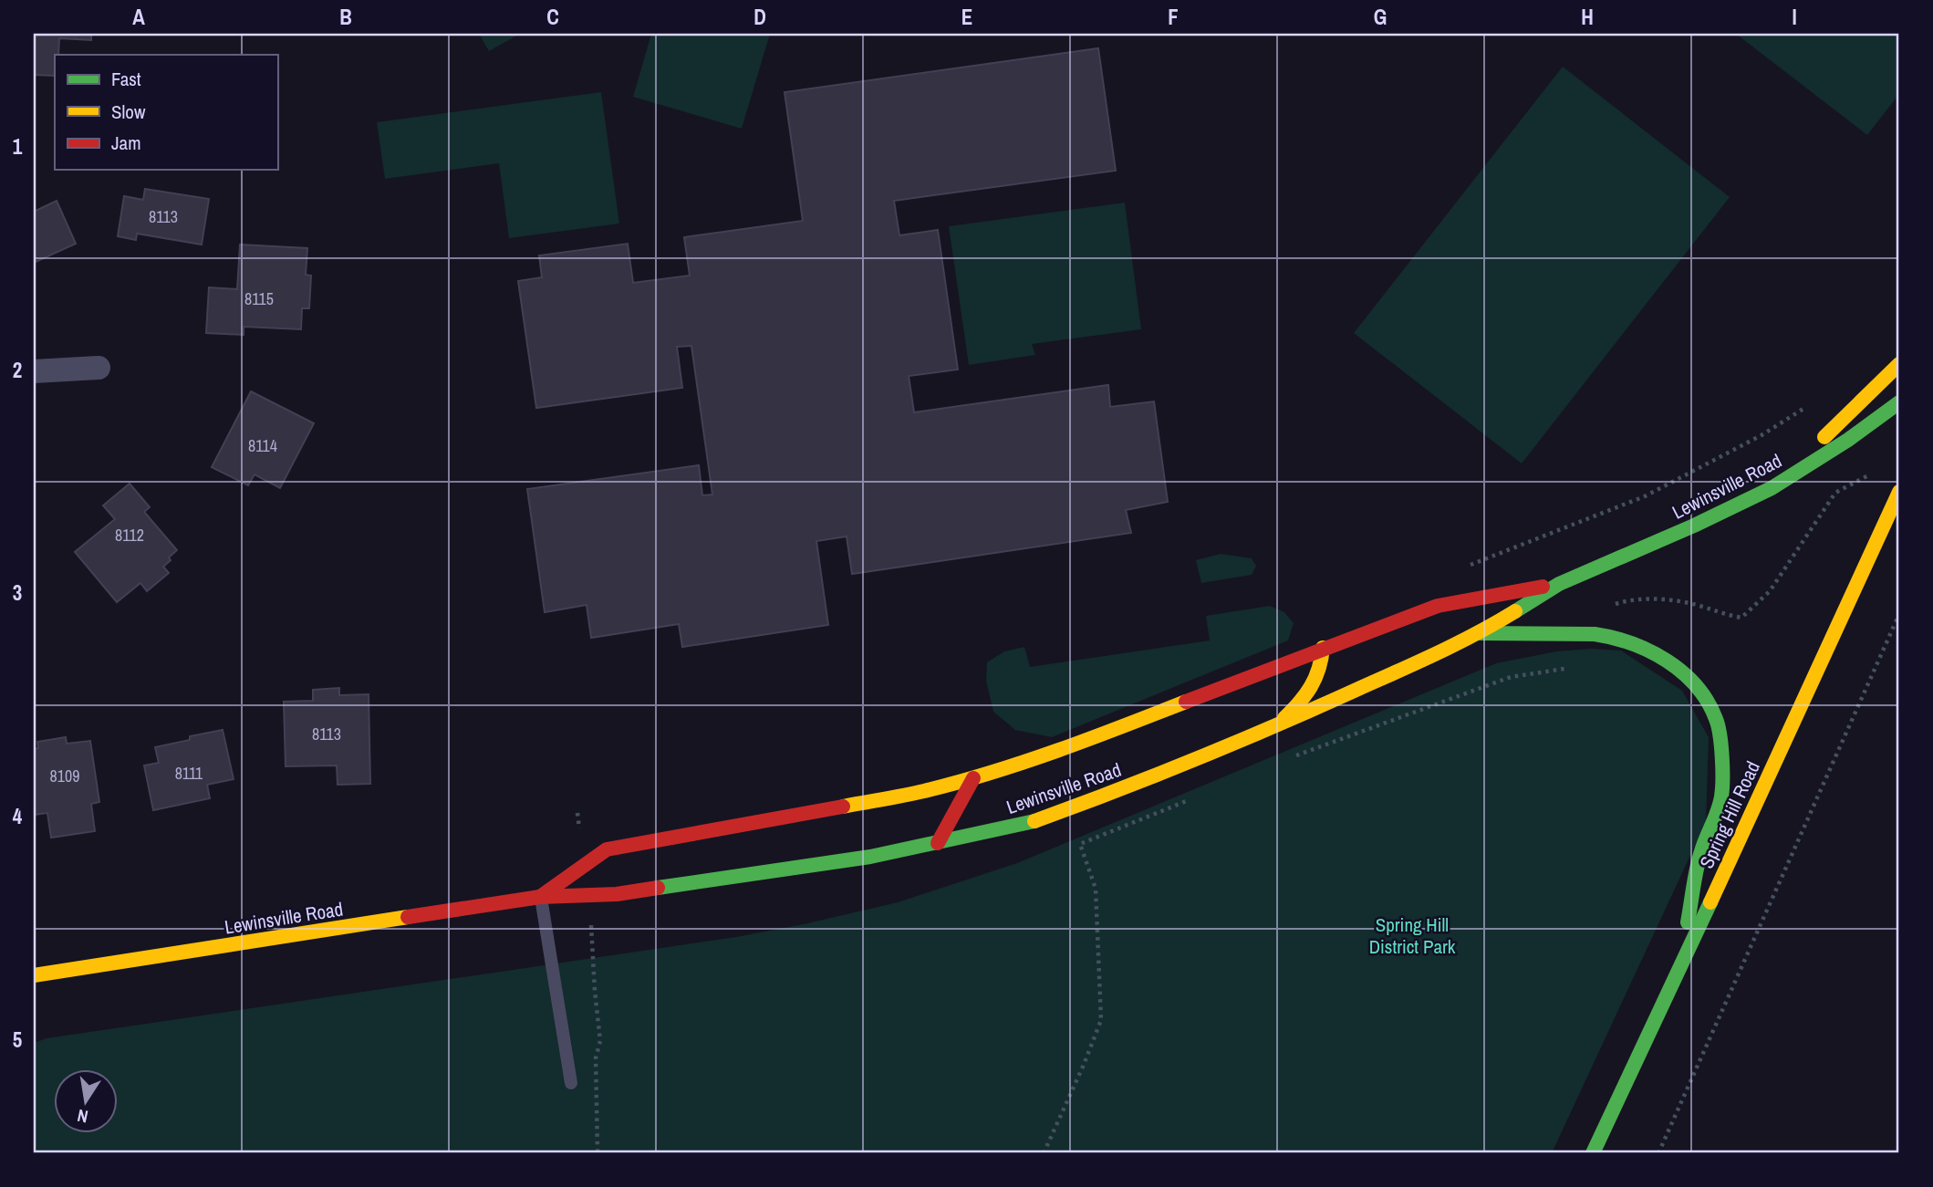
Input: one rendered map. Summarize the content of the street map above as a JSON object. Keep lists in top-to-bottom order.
{
  "streets": {
    "main road": ["Lewinsville Road", "Spring Hill Road"]
  },
  "parks": ["Spring Hill District Park"],
  "house_numbers": [
    "8113",
    "8115",
    "8114",
    "8112",
    "8113",
    "8111",
    "8109"
  ],
  "legend": ["Fast", "Slow", "Jam"],
  "north": "bottom",
  "grid": {
    "columns": [
      "A",
      "B",
      "C",
      "D",
      "E",
      "F",
      "G",
      "H",
      "I"
    ],
    "rows": [
      "1",
      "2",
      "3",
      "4",
      "5"
    ]
  }
}
